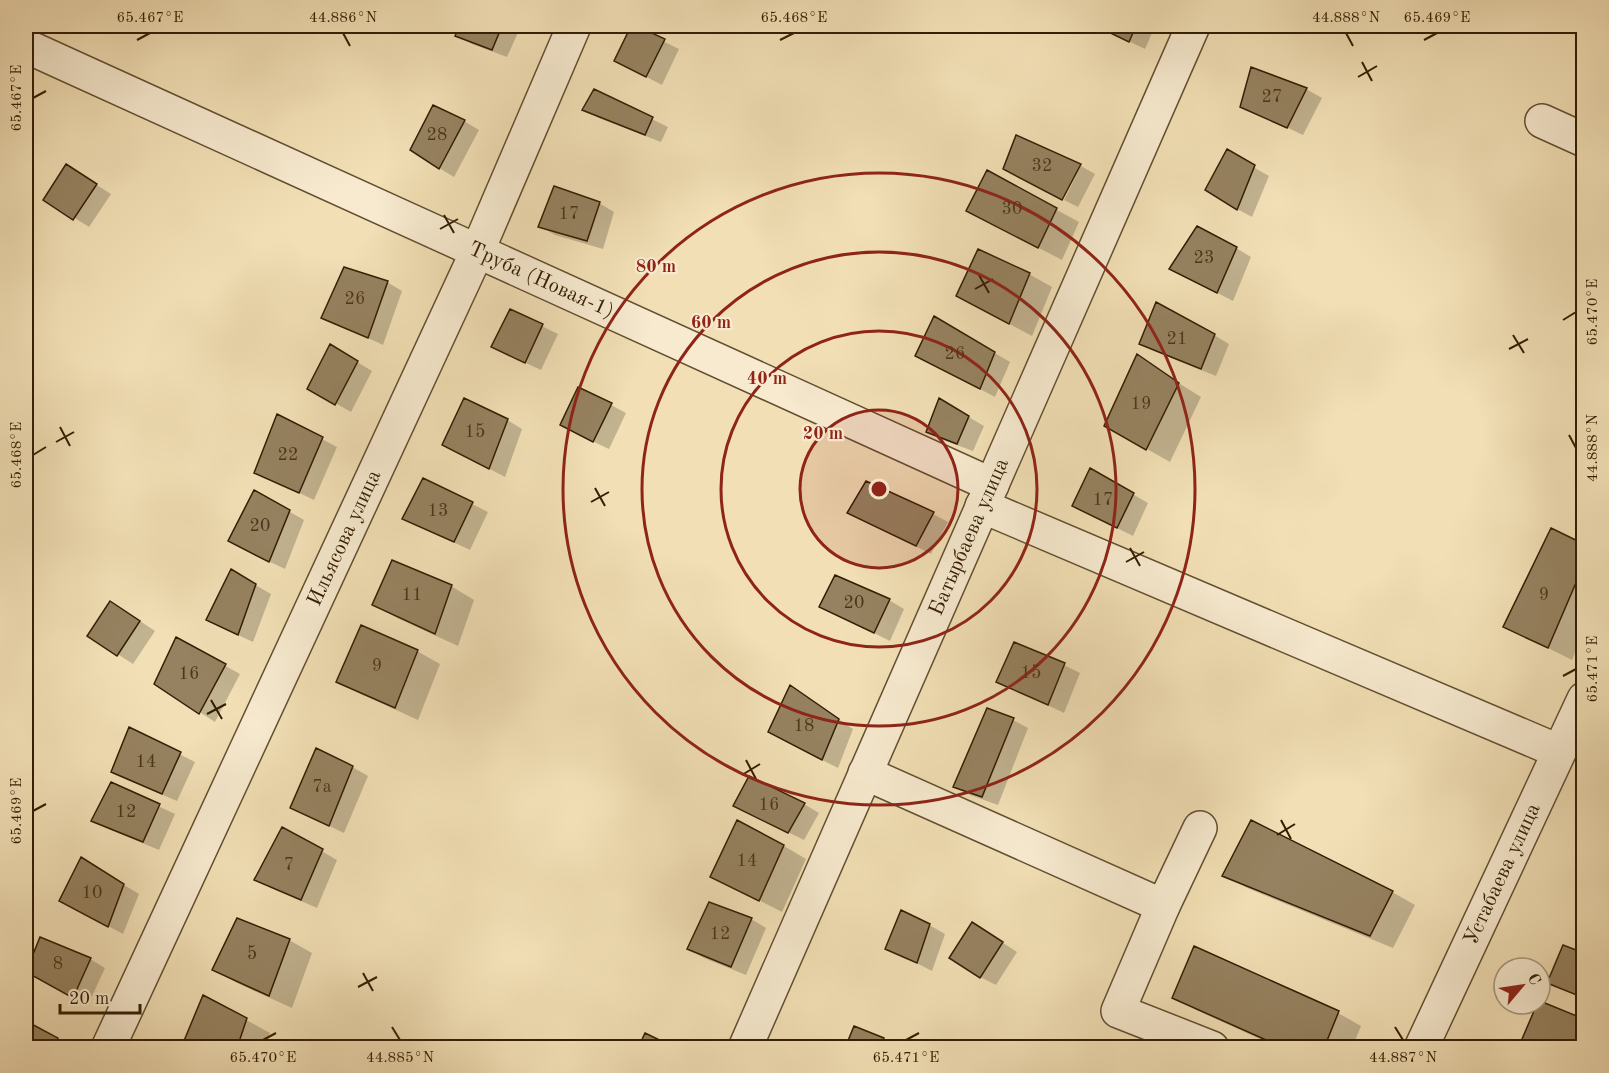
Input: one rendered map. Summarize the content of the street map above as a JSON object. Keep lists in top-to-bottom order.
{
  "streets": {
    "street": [
      "Труба (Новая-1)",
      "Батырбаева улица",
      "Ильясова улица",
      "Устабаева улица"
    ]
  },
  "crossings": [
    ["Труба (Новая-1)", "Батырбаева улица"],
    ["Труба (Новая-1)", "Ильясова улица"],
    ["Труба (Новая-1)", "Устабаева улица"]
  ],
  "house_numbers": [
    "27",
    "28",
    "32",
    "30",
    "17",
    "23",
    "26",
    "21",
    "26",
    "19",
    "15",
    "22",
    "17",
    "13",
    "20",
    "11",
    "9",
    "20",
    "9",
    "15",
    "16",
    "18",
    "14",
    "7а",
    "16",
    "12",
    "14",
    "7",
    "10",
    "12",
    "5",
    "8"
  ],
  "scale_bar": "20 m",
  "north": "top right",
  "coordinates": [
    "65.467°E",
    "44.886°N",
    "65.468°E",
    "44.888°N",
    "65.469°E",
    "65.470°E",
    "65.471°E",
    "44.885°N",
    "44.887°N"
  ],
  "rings": [
    "80 m",
    "60 m",
    "40 m",
    "20 m"
  ]
}
